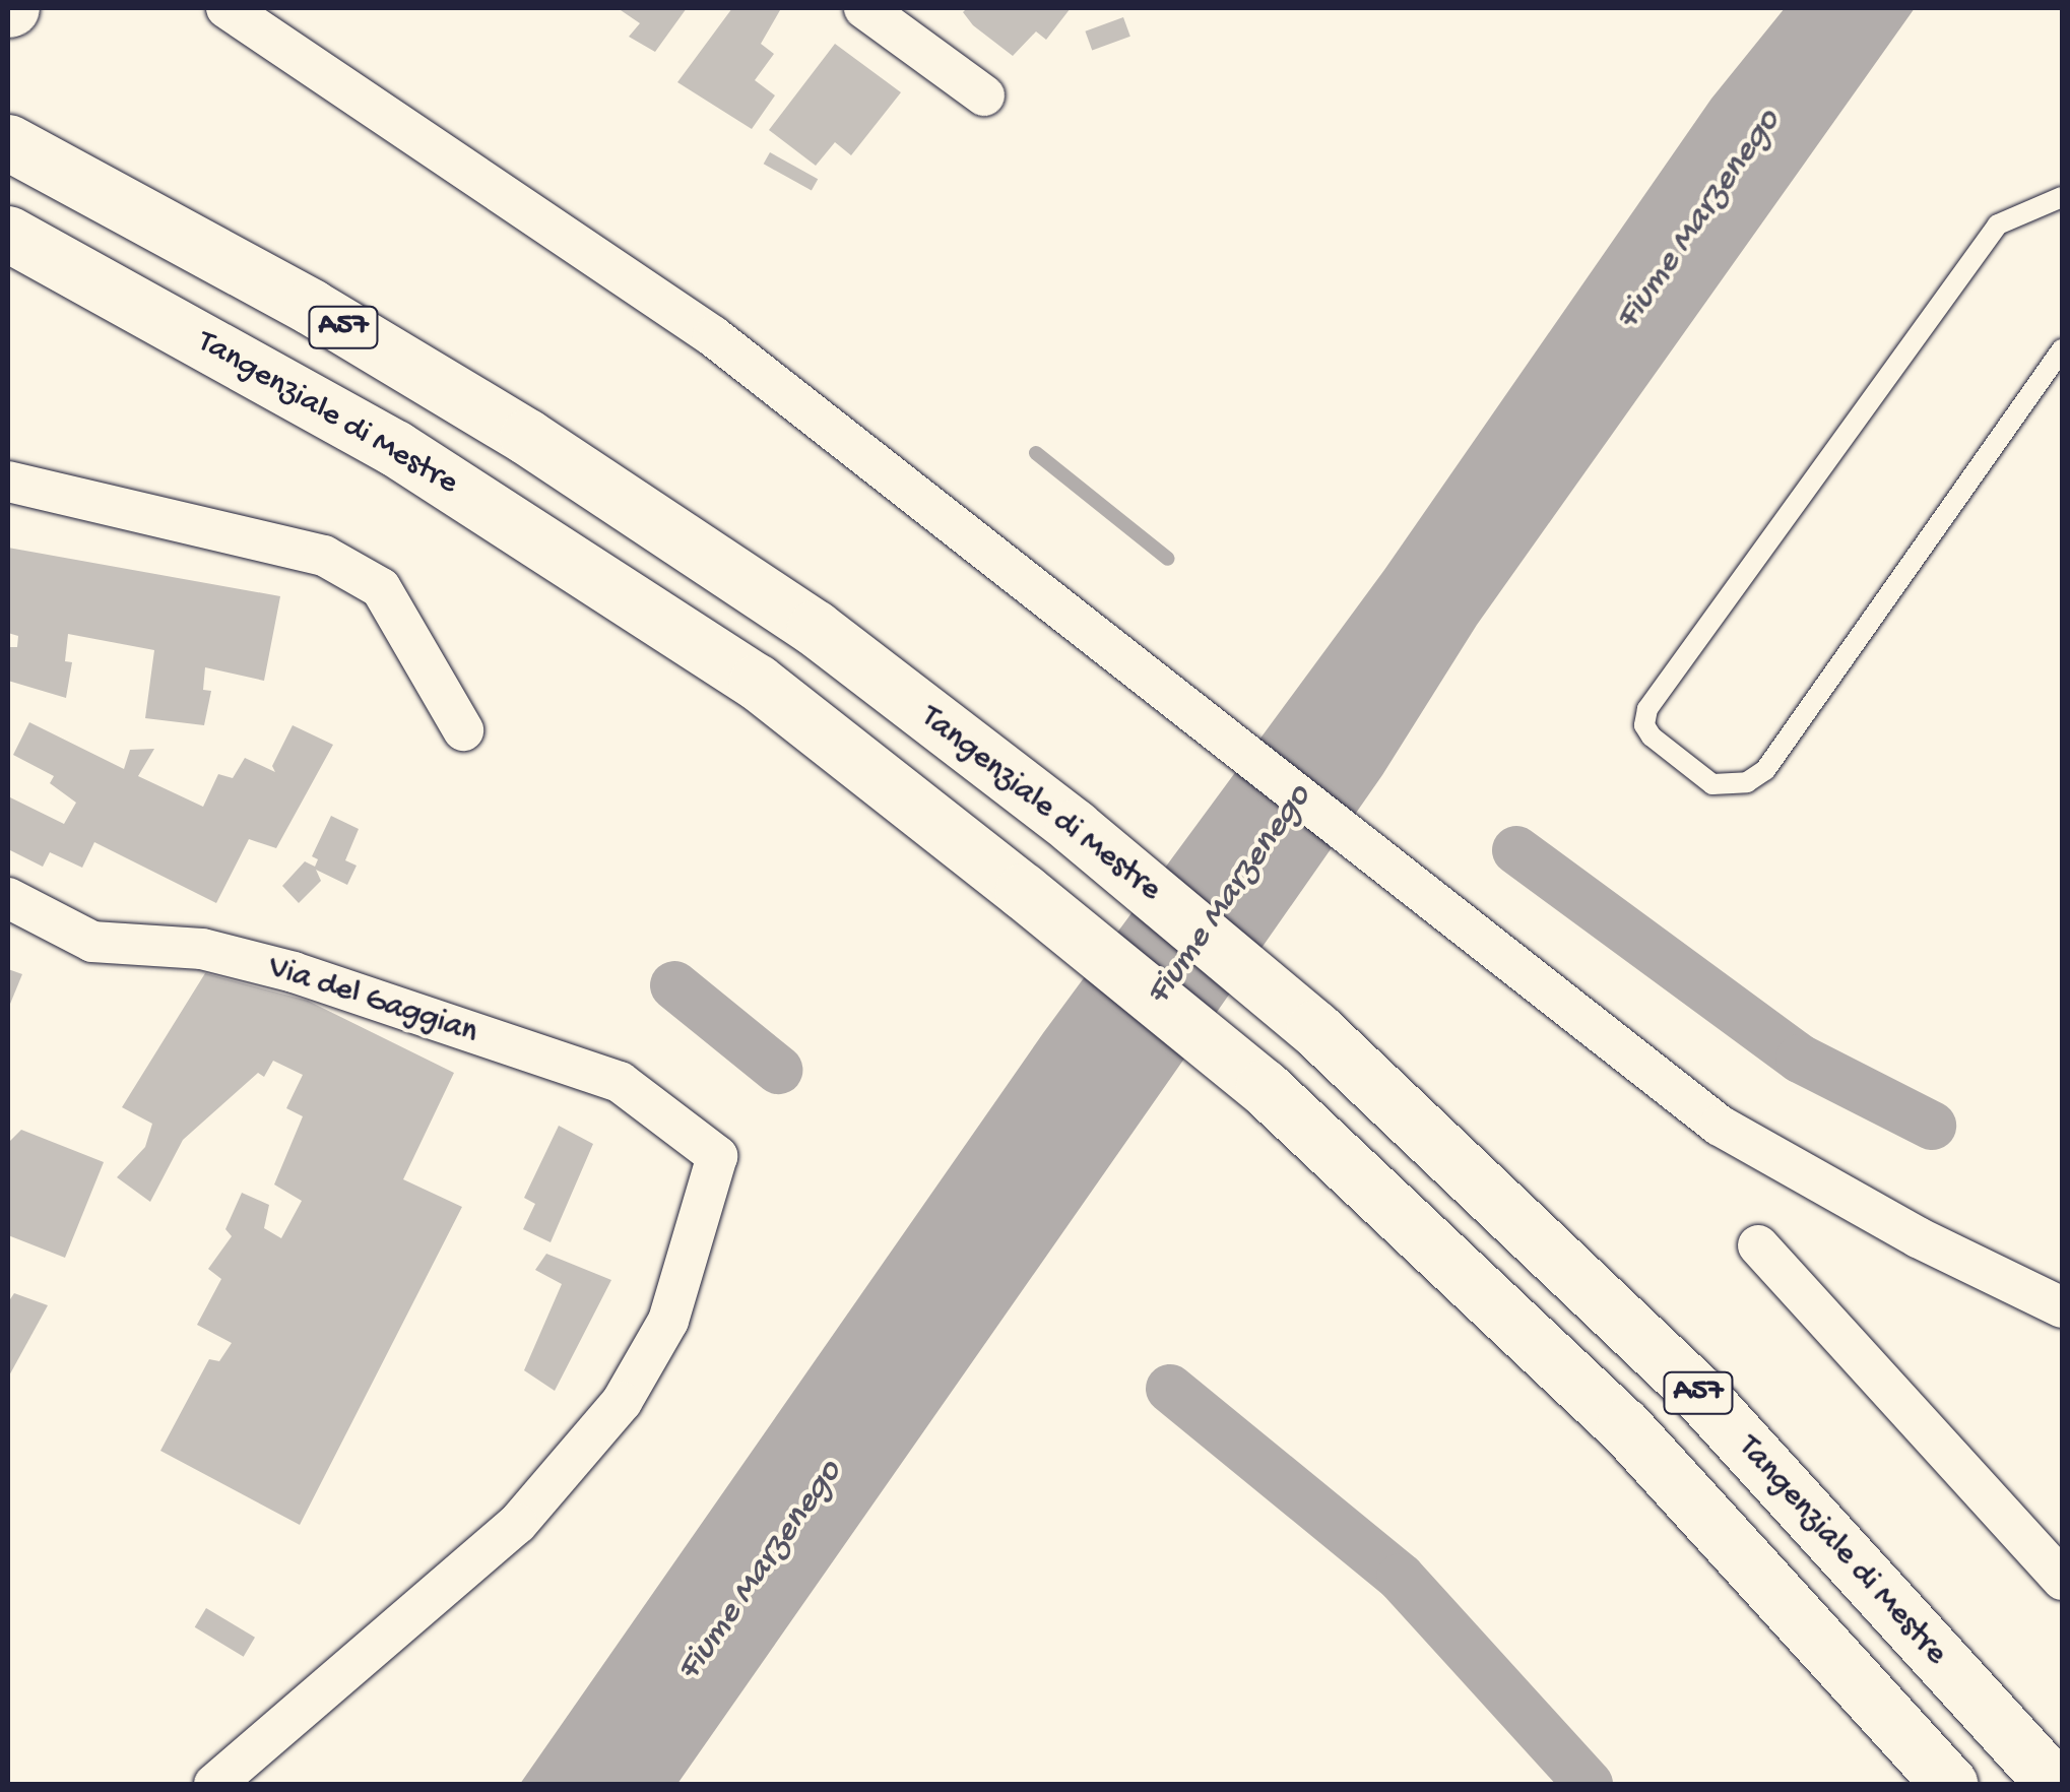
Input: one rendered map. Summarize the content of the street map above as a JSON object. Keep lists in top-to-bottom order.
{
  "streets": {
    "highway": ["A57", "Tangenziale di Mestre"],
    "street": ["Via del Gaggian"]
  },
  "water": ["Fiume Marzenego"]
}
